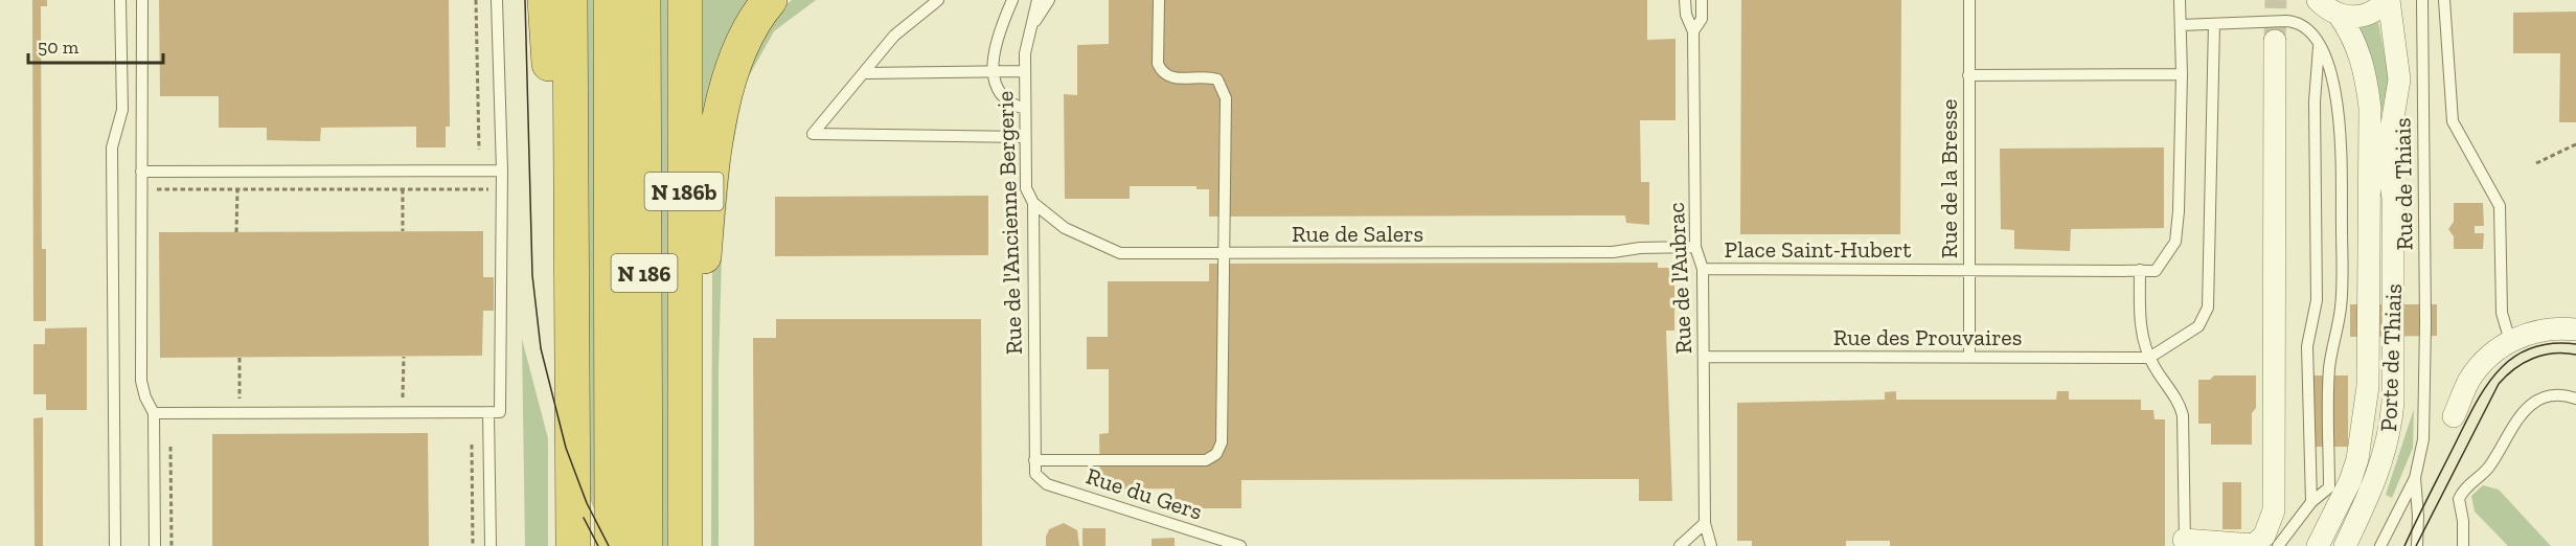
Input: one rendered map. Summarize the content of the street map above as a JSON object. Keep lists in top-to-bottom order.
{
  "streets": {
    "highway": ["N 186b", "N 186"],
    "street": ["Porte de Thiais"],
    "lane": [
      "Rue de la Bresse",
      "Rue de Thiais",
      "Rue de l'Ancienne Bergerie",
      "Rue de Salers",
      "Place Saint-Hubert",
      "Rue de l'Aubrac",
      "Rue des Prouvaires",
      "Rue du Gers"
    ]
  },
  "crossings": [
    ["Rue de la Bresse", "Place Saint-Hubert"],
    ["Rue de la Bresse", "Rue des Prouvaires"],
    ["Rue de l'Ancienne Bergerie", "Rue de Salers"],
    ["Rue de l'Ancienne Bergerie", "Rue du Gers"],
    ["Rue de Salers", "Rue de l'Aubrac"],
    ["Place Saint-Hubert", "Rue de l'Aubrac"],
    ["Rue de l'Aubrac", "Rue des Prouvaires"]
  ],
  "scale_bar": "50 m"
}
